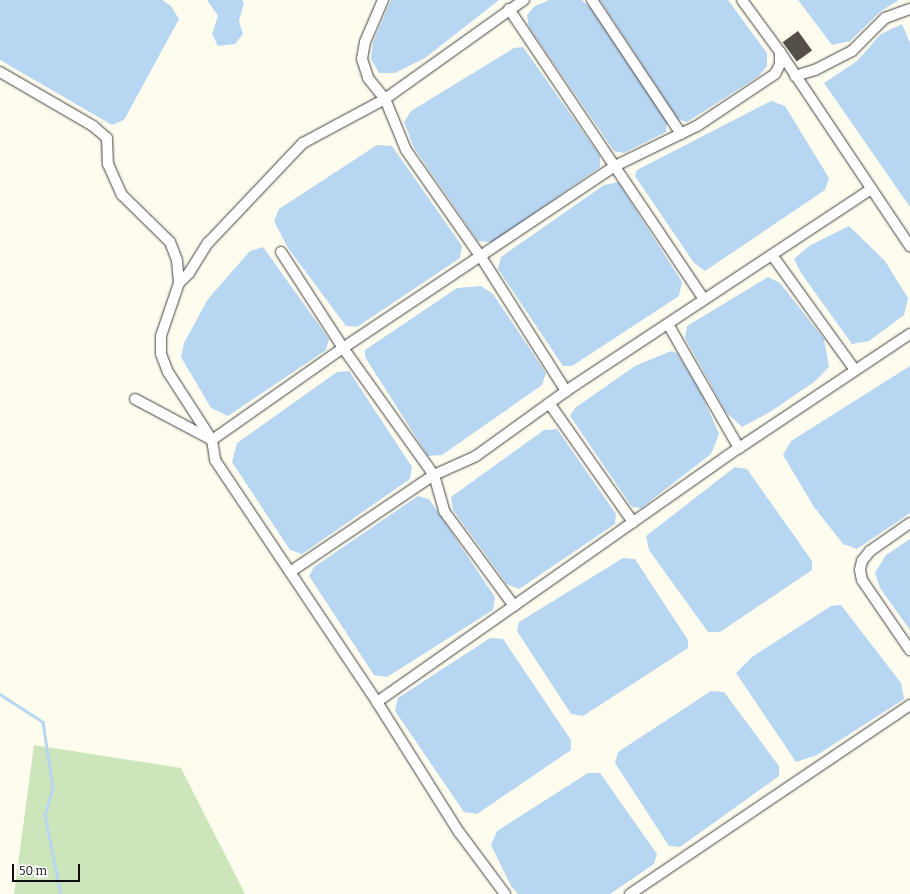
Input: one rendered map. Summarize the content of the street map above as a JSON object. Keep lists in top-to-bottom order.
{
  "scale_bar": "50 m"
}
